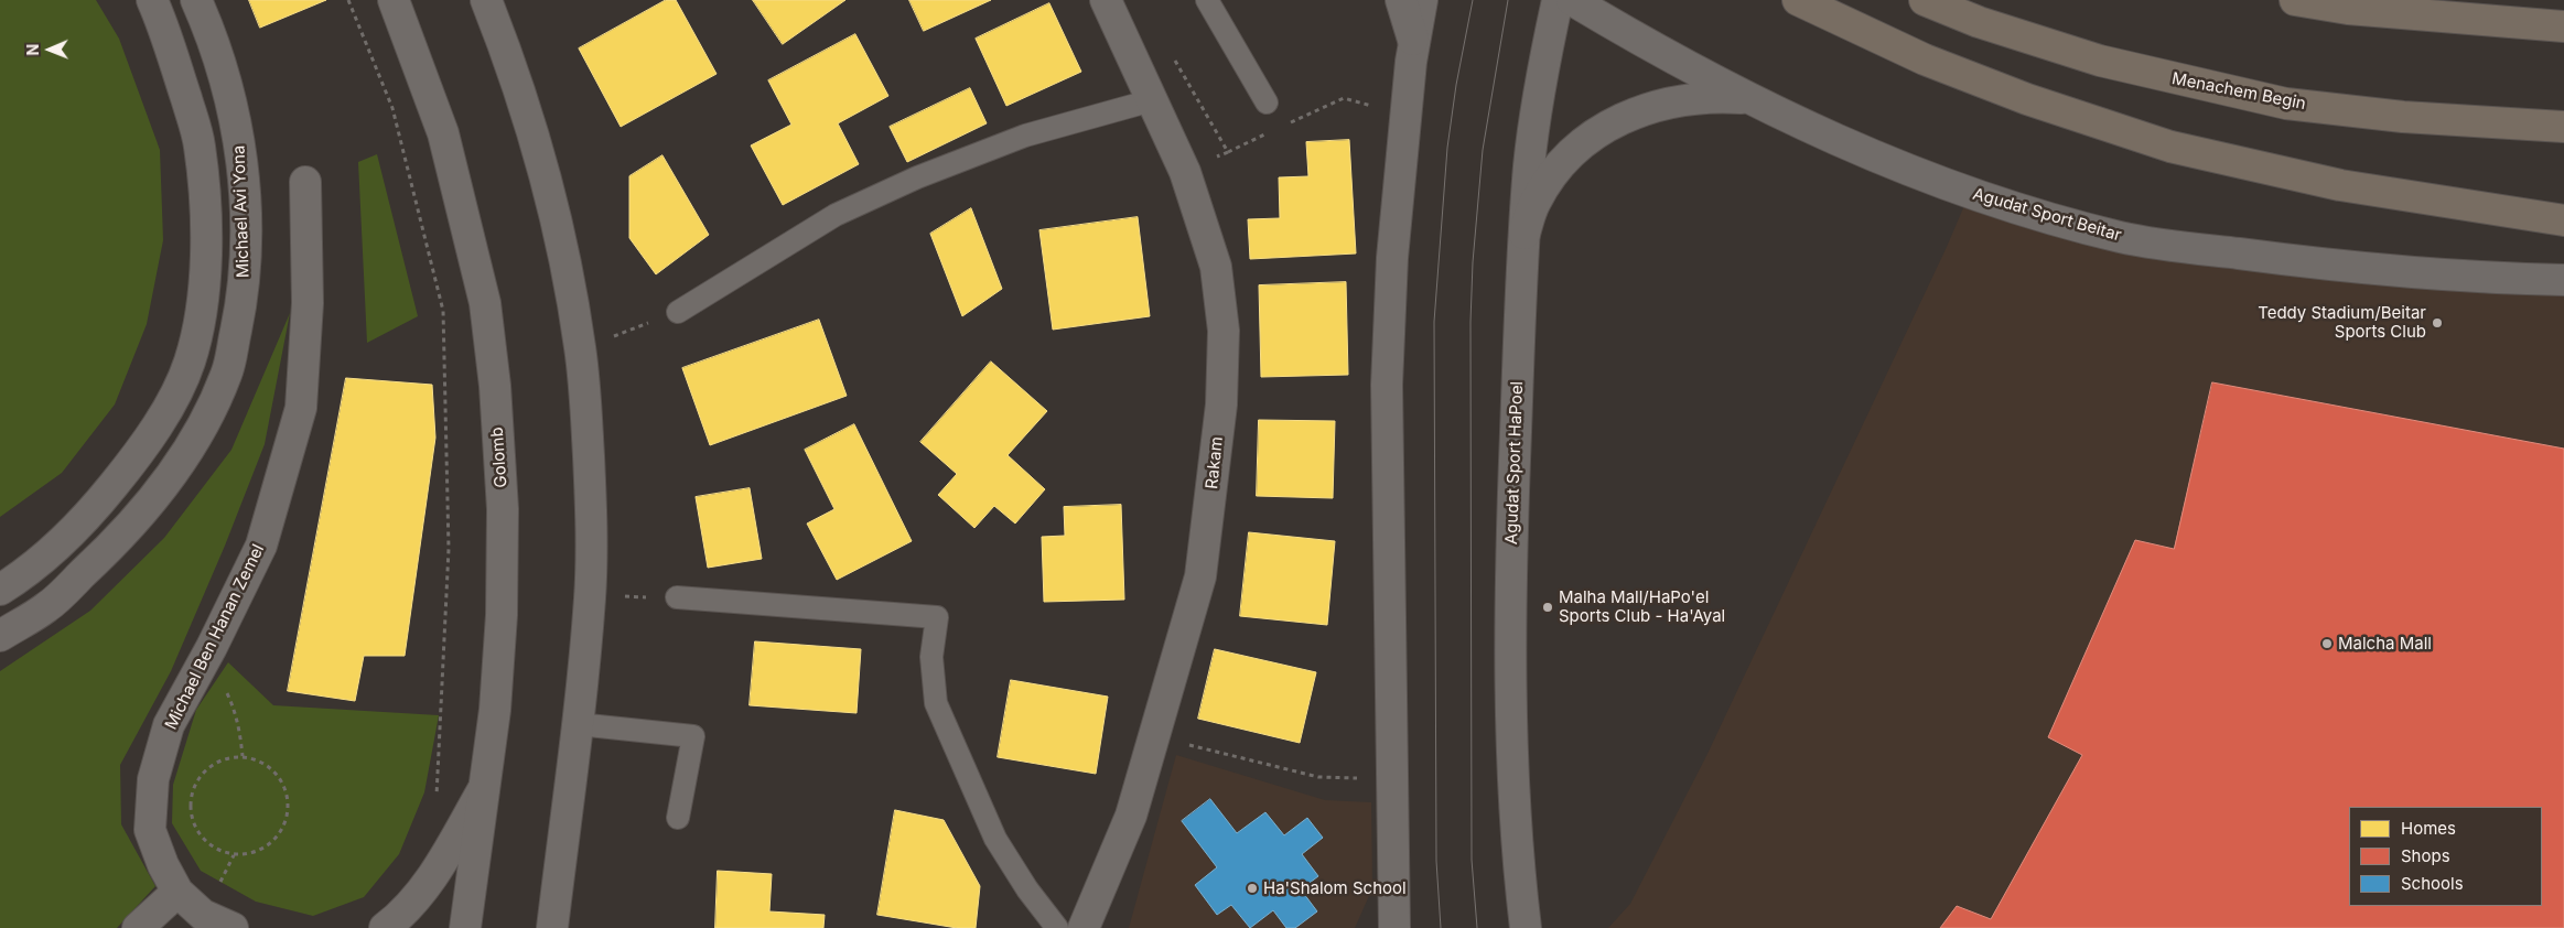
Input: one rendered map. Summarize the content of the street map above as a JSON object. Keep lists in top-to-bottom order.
{
  "streets": {
    "highway": ["Menachem Begin"],
    "street": [
      "Michael Avi Yona",
      "Agudat Sport Beitar",
      "Golomb",
      "Rakam",
      "Agudat Sport HaPoel",
      "Michael Ben Hanan Zemel"
    ]
  },
  "places": [
    "Teddy Stadium/Beitar Sports Club",
    "Malha Mall/HaPo'el Sports Club - Ha'Ayal",
    "Malcha Mall",
    "Ha'Shalom School"
  ],
  "legend": ["Homes", "Shops", "Schools"],
  "north": "left"
}
